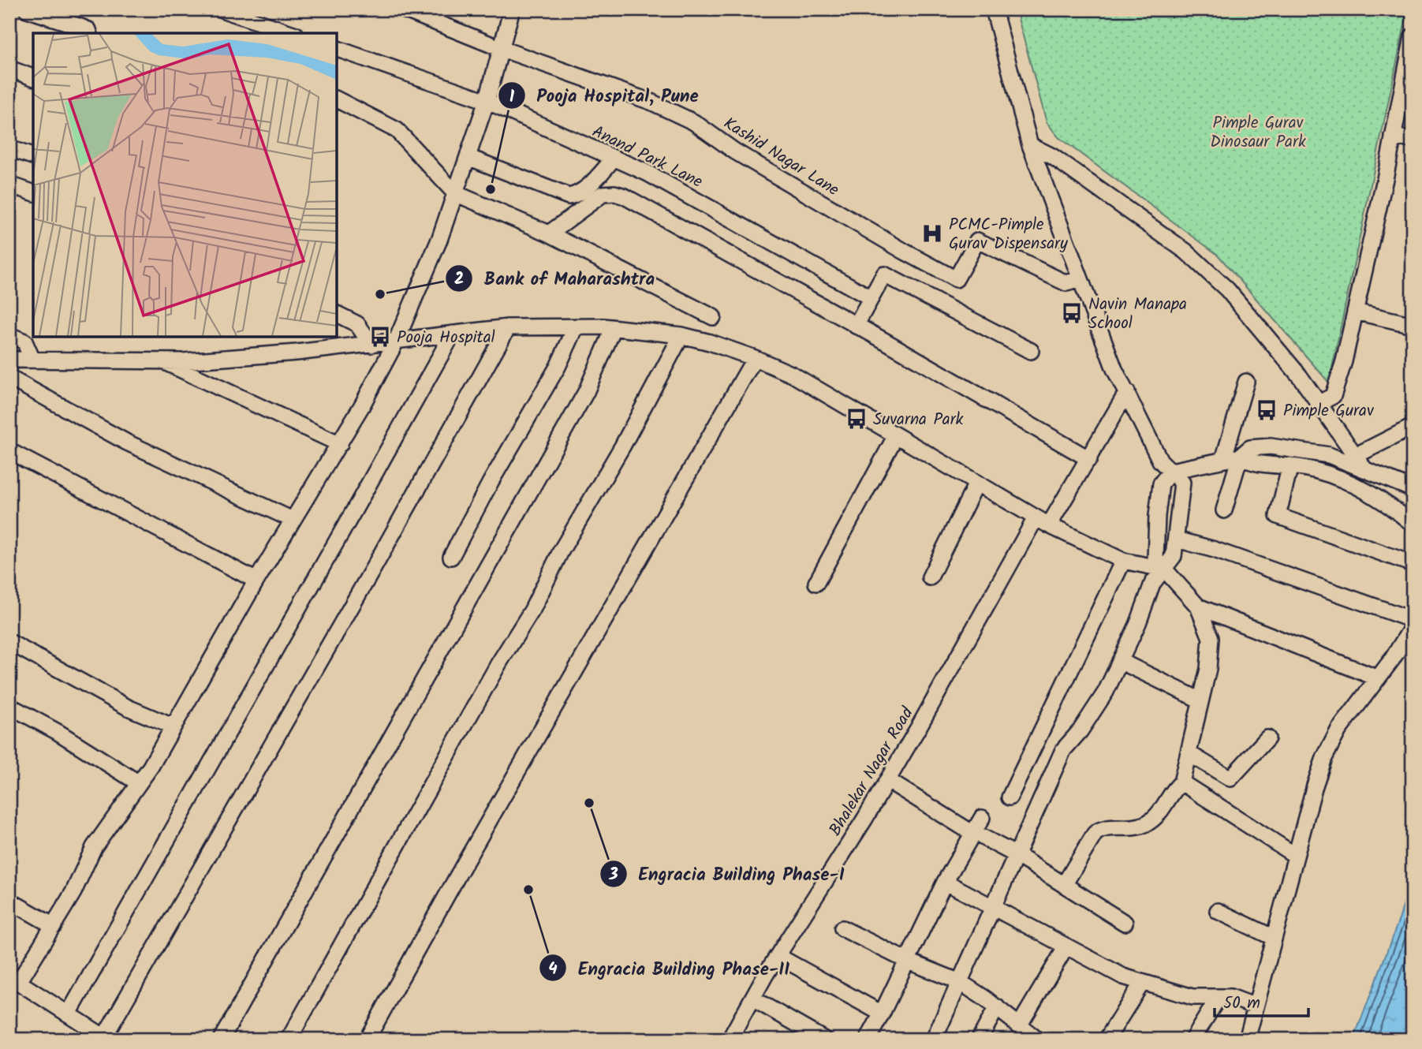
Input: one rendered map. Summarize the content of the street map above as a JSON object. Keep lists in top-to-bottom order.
{
  "streets": {
    "street": ["Anand Park Lane", "Kashid Nagar Lane", "Bhalekar Nagar Road"]
  },
  "parks": ["Pimple Gurav Dinosaur Park"],
  "places": {
    "other": [
      "Pooja Hospital, Pune",
      "Bank of Maharashtra",
      "Engracia Building Phase-I",
      "Engracia Building Phase-II"
    ],
    "hospital": ["PCMC-Pimple Gurav Dispensary"],
    "bus stop": [
      "Navin Manapa School",
      "Pooja Hospital",
      "Pimple Gurav",
      "Suvarna Park"
    ]
  },
  "scale_bar": "50 m"
}
